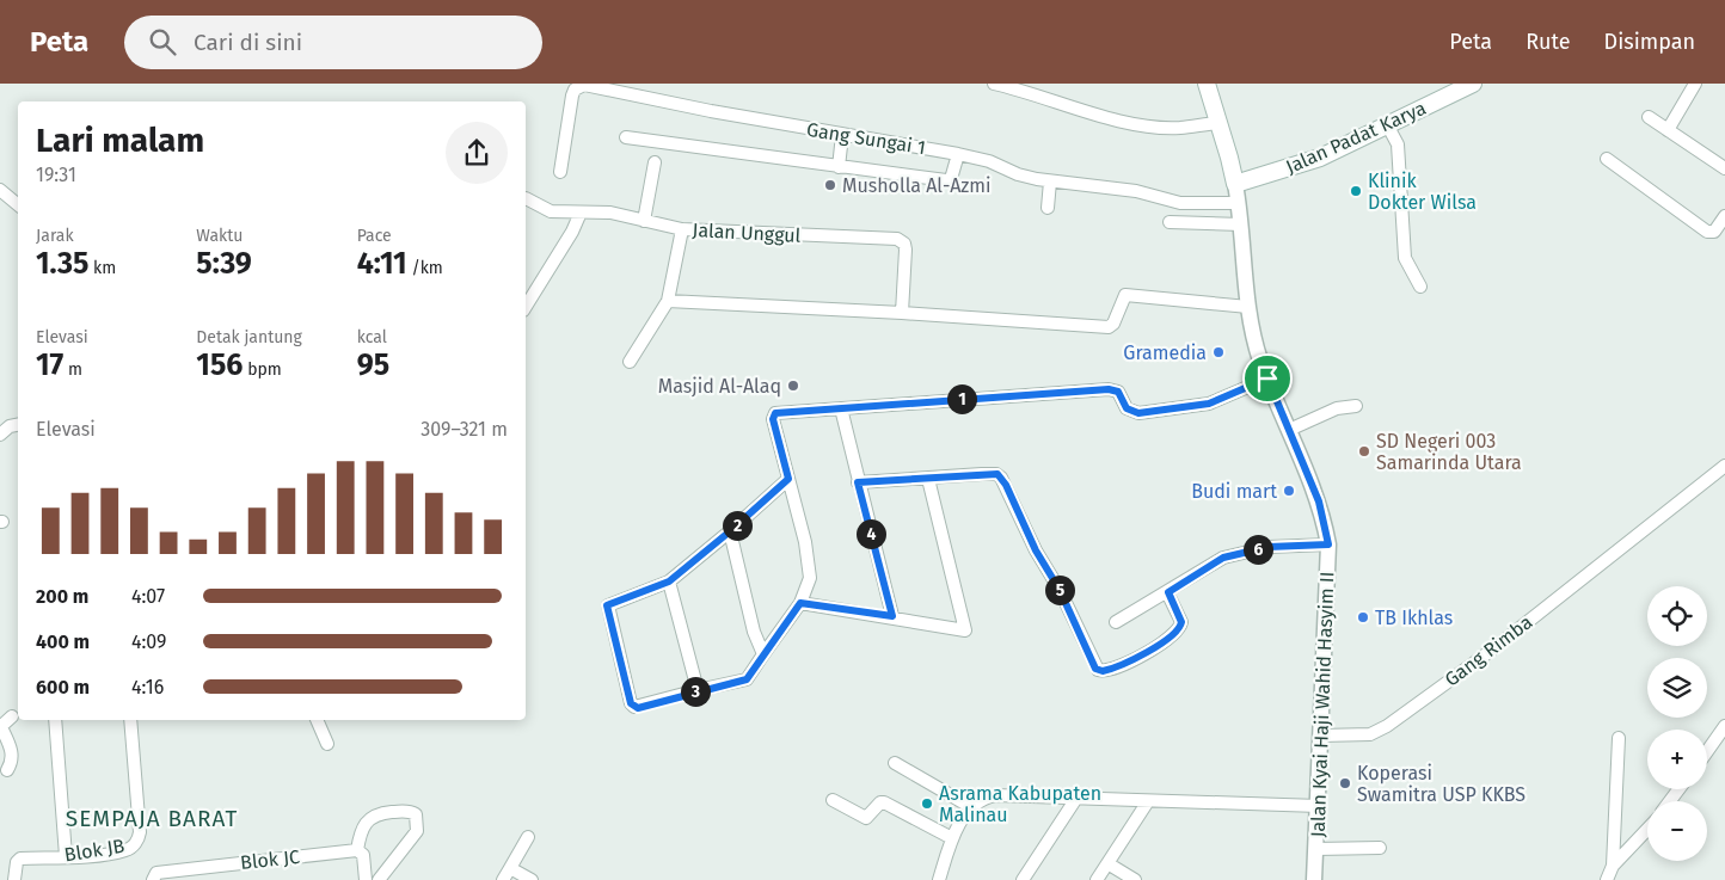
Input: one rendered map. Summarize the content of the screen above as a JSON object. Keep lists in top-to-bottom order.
{
  "streets": {
    "main road": ["Jalan Padat Karya", "Jalan Kyai Haji Wahid Hasyim II"],
    "street": [
      "Gang Sungai 1",
      "Jalan Unggul",
      "Gang Rimba",
      "Blok JB",
      "Blok JC"
    ]
  },
  "crossings": [
    ["Jalan Padat Karya", "Jalan Kyai Haji Wahid Hasyim II"],
    ["Gang Sungai 1", "Jalan Kyai Haji Wahid Hasyim II"],
    ["Gang Rimba", "Jalan Kyai Haji Wahid Hasyim II"]
  ],
  "districts": ["SEMPAJA BARAT"],
  "places": [
    "Musholla Al-Azmi",
    "Klinik Dokter Wilsa",
    "Gramedia",
    "Masjid Al-Alaq",
    "SD Negeri 003 Samarinda Utara",
    "Budi mart",
    "TB Ikhlas",
    "Koperasi Swamitra USP KKBS",
    "Asrama Kabupaten Malinau"
  ],
  "page": {
    "header": "Peta",
    "search": "Cari di sini",
    "nav": ["Peta", "Rute", "Disimpan"],
    "heading": ["Lari malam", "19:31"],
    "stats": [
      ["Jarak", "1.35 km"],
      ["Waktu", "5:39"],
      ["Pace", "4:11 /km"],
      ["Elevasi", "17 m"],
      ["Detak jantung", "156 bpm"],
      ["kcal", "95"]
    ],
    "pins": [
      "1",
      "2",
      "4",
      "6",
      "5",
      "3"
    ],
    "chart": ["Elevasi", "309–321 m"],
    "list": [
      {
        "name": "200 m",
        "note": "4:07"
      },
      {
        "name": "400 m",
        "note": "4:09"
      },
      {
        "name": "600 m",
        "note": "4:16"
      }
    ],
    "map_buttons": ["+", "−"]
  }
}
